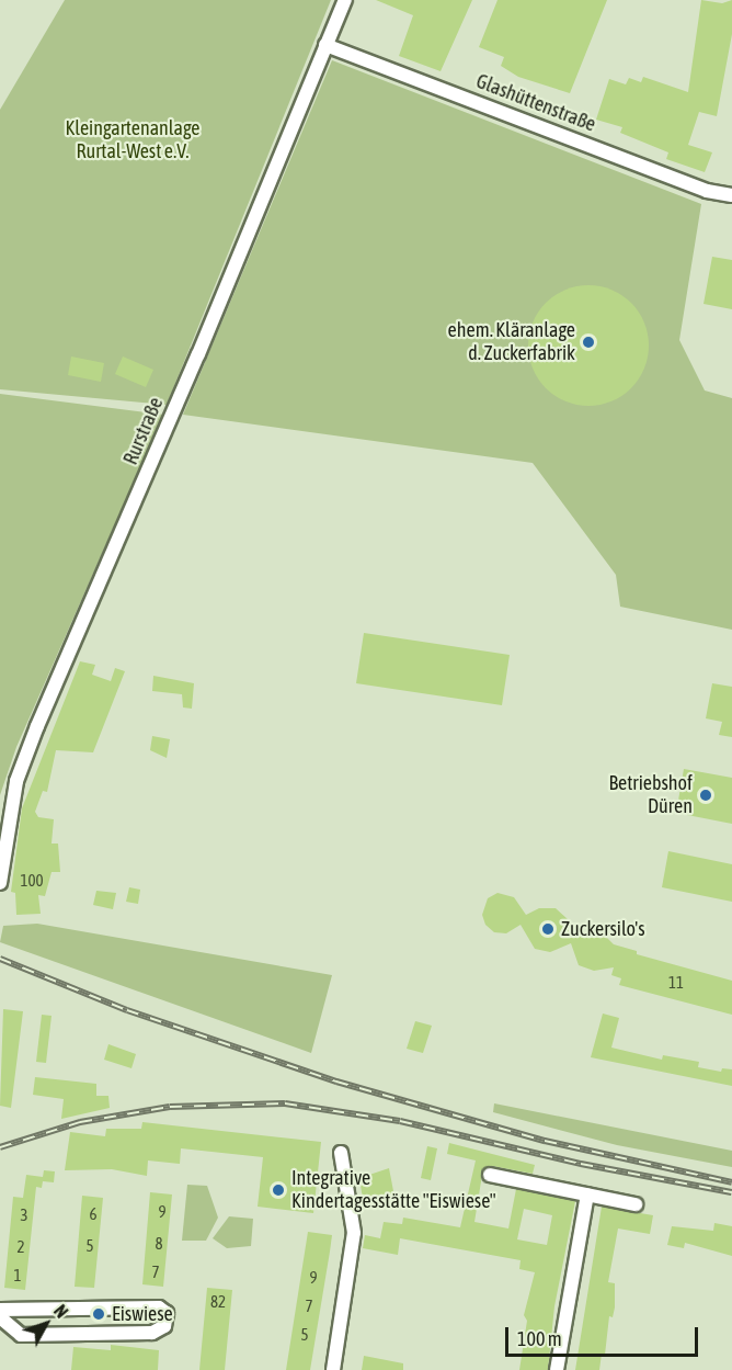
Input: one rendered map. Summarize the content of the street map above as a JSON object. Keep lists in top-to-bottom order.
{
  "streets": {
    "street": ["Glashüttenstraße", "Rurstraße"]
  },
  "crossings": [
    ["Glashüttenstraße", "Rurstraße"]
  ],
  "parks": ["Kleingartenanlage Rurtal-West e.V."],
  "places": [
    "ehem. Kläranlage d. Zuckerfabrik",
    "Betriebshof Düren",
    "Zuckersilo's",
    "Integrative Kindertagesstätte \"Eiswiese\"",
    "Eiswiese"
  ],
  "house_numbers": [
    "100",
    "11",
    "9",
    "6",
    "3",
    "8",
    "5",
    "2",
    "7",
    "1",
    "9",
    "82",
    "7",
    "5"
  ],
  "scale_bar": "100 m",
  "north": "top right"
}
